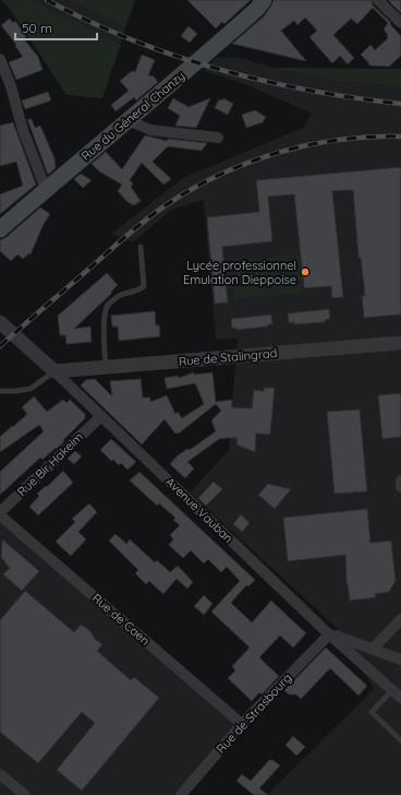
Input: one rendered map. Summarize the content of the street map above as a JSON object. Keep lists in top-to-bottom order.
{
  "streets": {
    "main road": ["Rue du Géneral Chanzy"],
    "street": [
      "Rue de Stalingrad",
      "Rue Bir Hakeim",
      "Avenue Vauban",
      "Rue de Caen",
      "Rue de Strasbourg"
    ]
  },
  "crossings": [
    ["Rue de Stalingrad", "Avenue Vauban"],
    ["Rue Bir Hakeim", "Avenue Vauban"],
    ["Avenue Vauban", "Rue de Strasbourg"],
    ["Rue de Caen", "Rue de Strasbourg"]
  ],
  "places": ["Lycée professionnel Emulation Dieppoise"],
  "scale_bar": "50 m"
}
